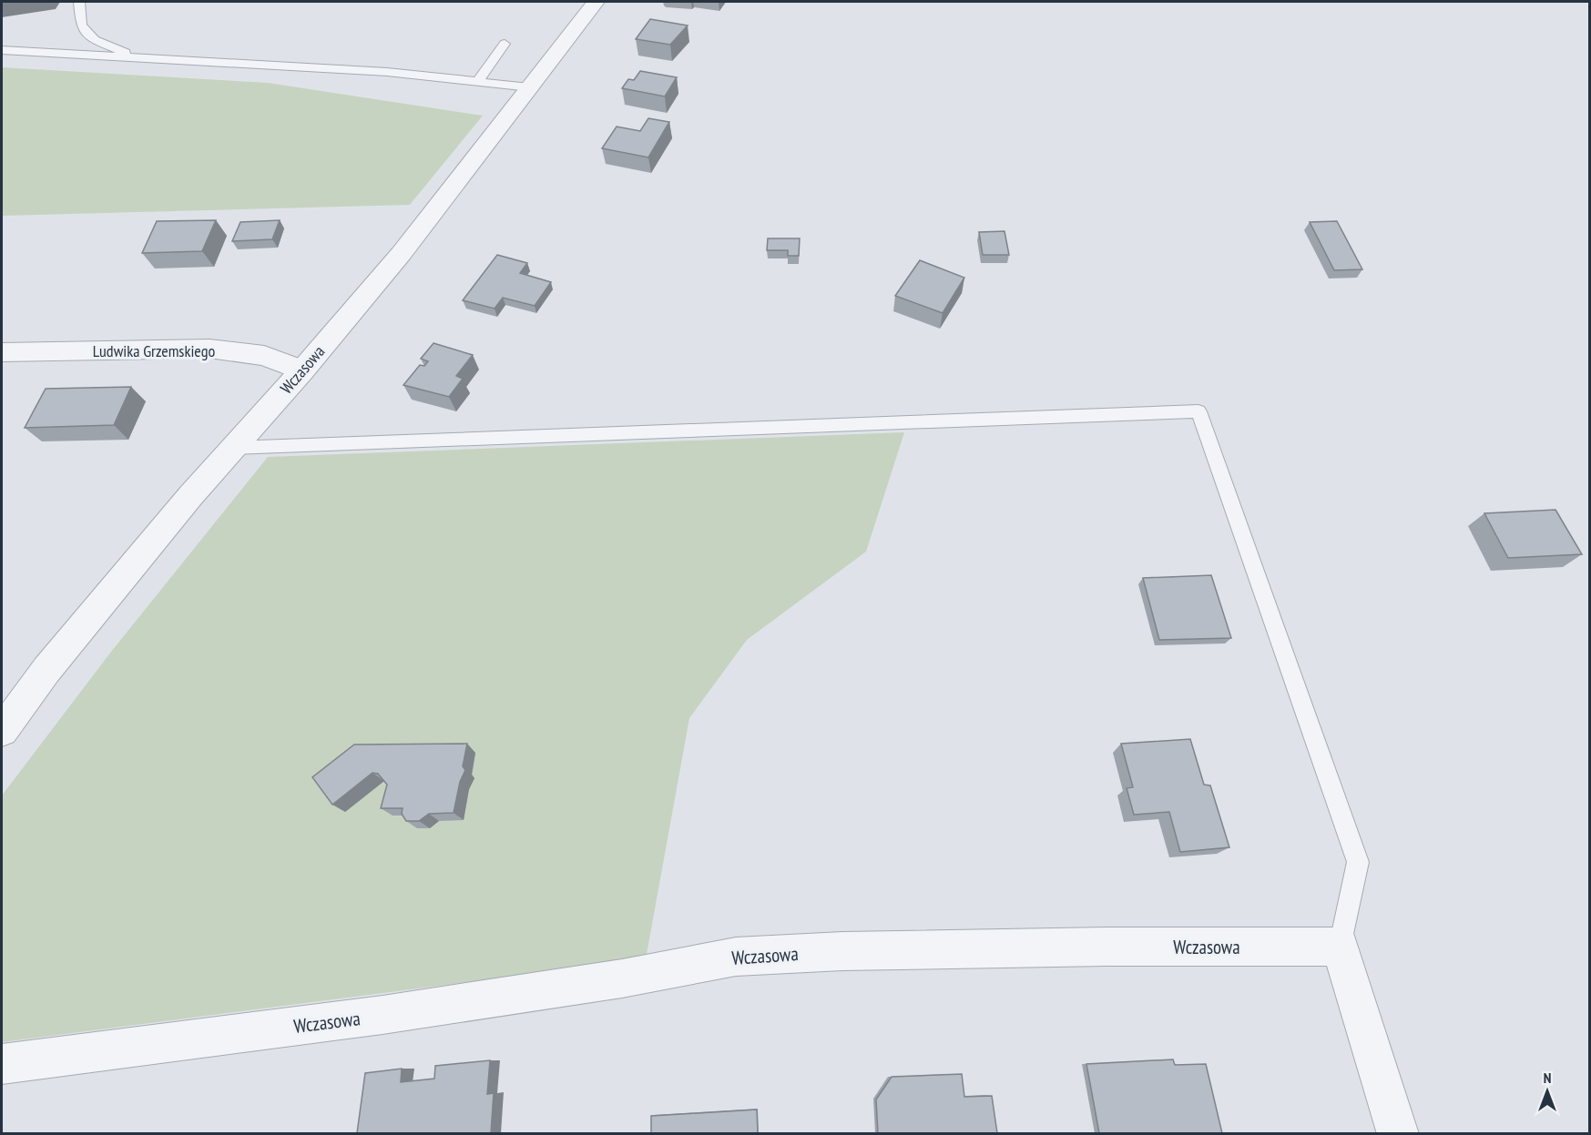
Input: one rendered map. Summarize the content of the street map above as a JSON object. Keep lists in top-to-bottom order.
{
  "streets": {
    "street": ["Ludwika Grzemskiego", "Wczasowa"]
  },
  "crossings": [
    ["Ludwika Grzemskiego", "Wczasowa"]
  ],
  "north": "top"
}
